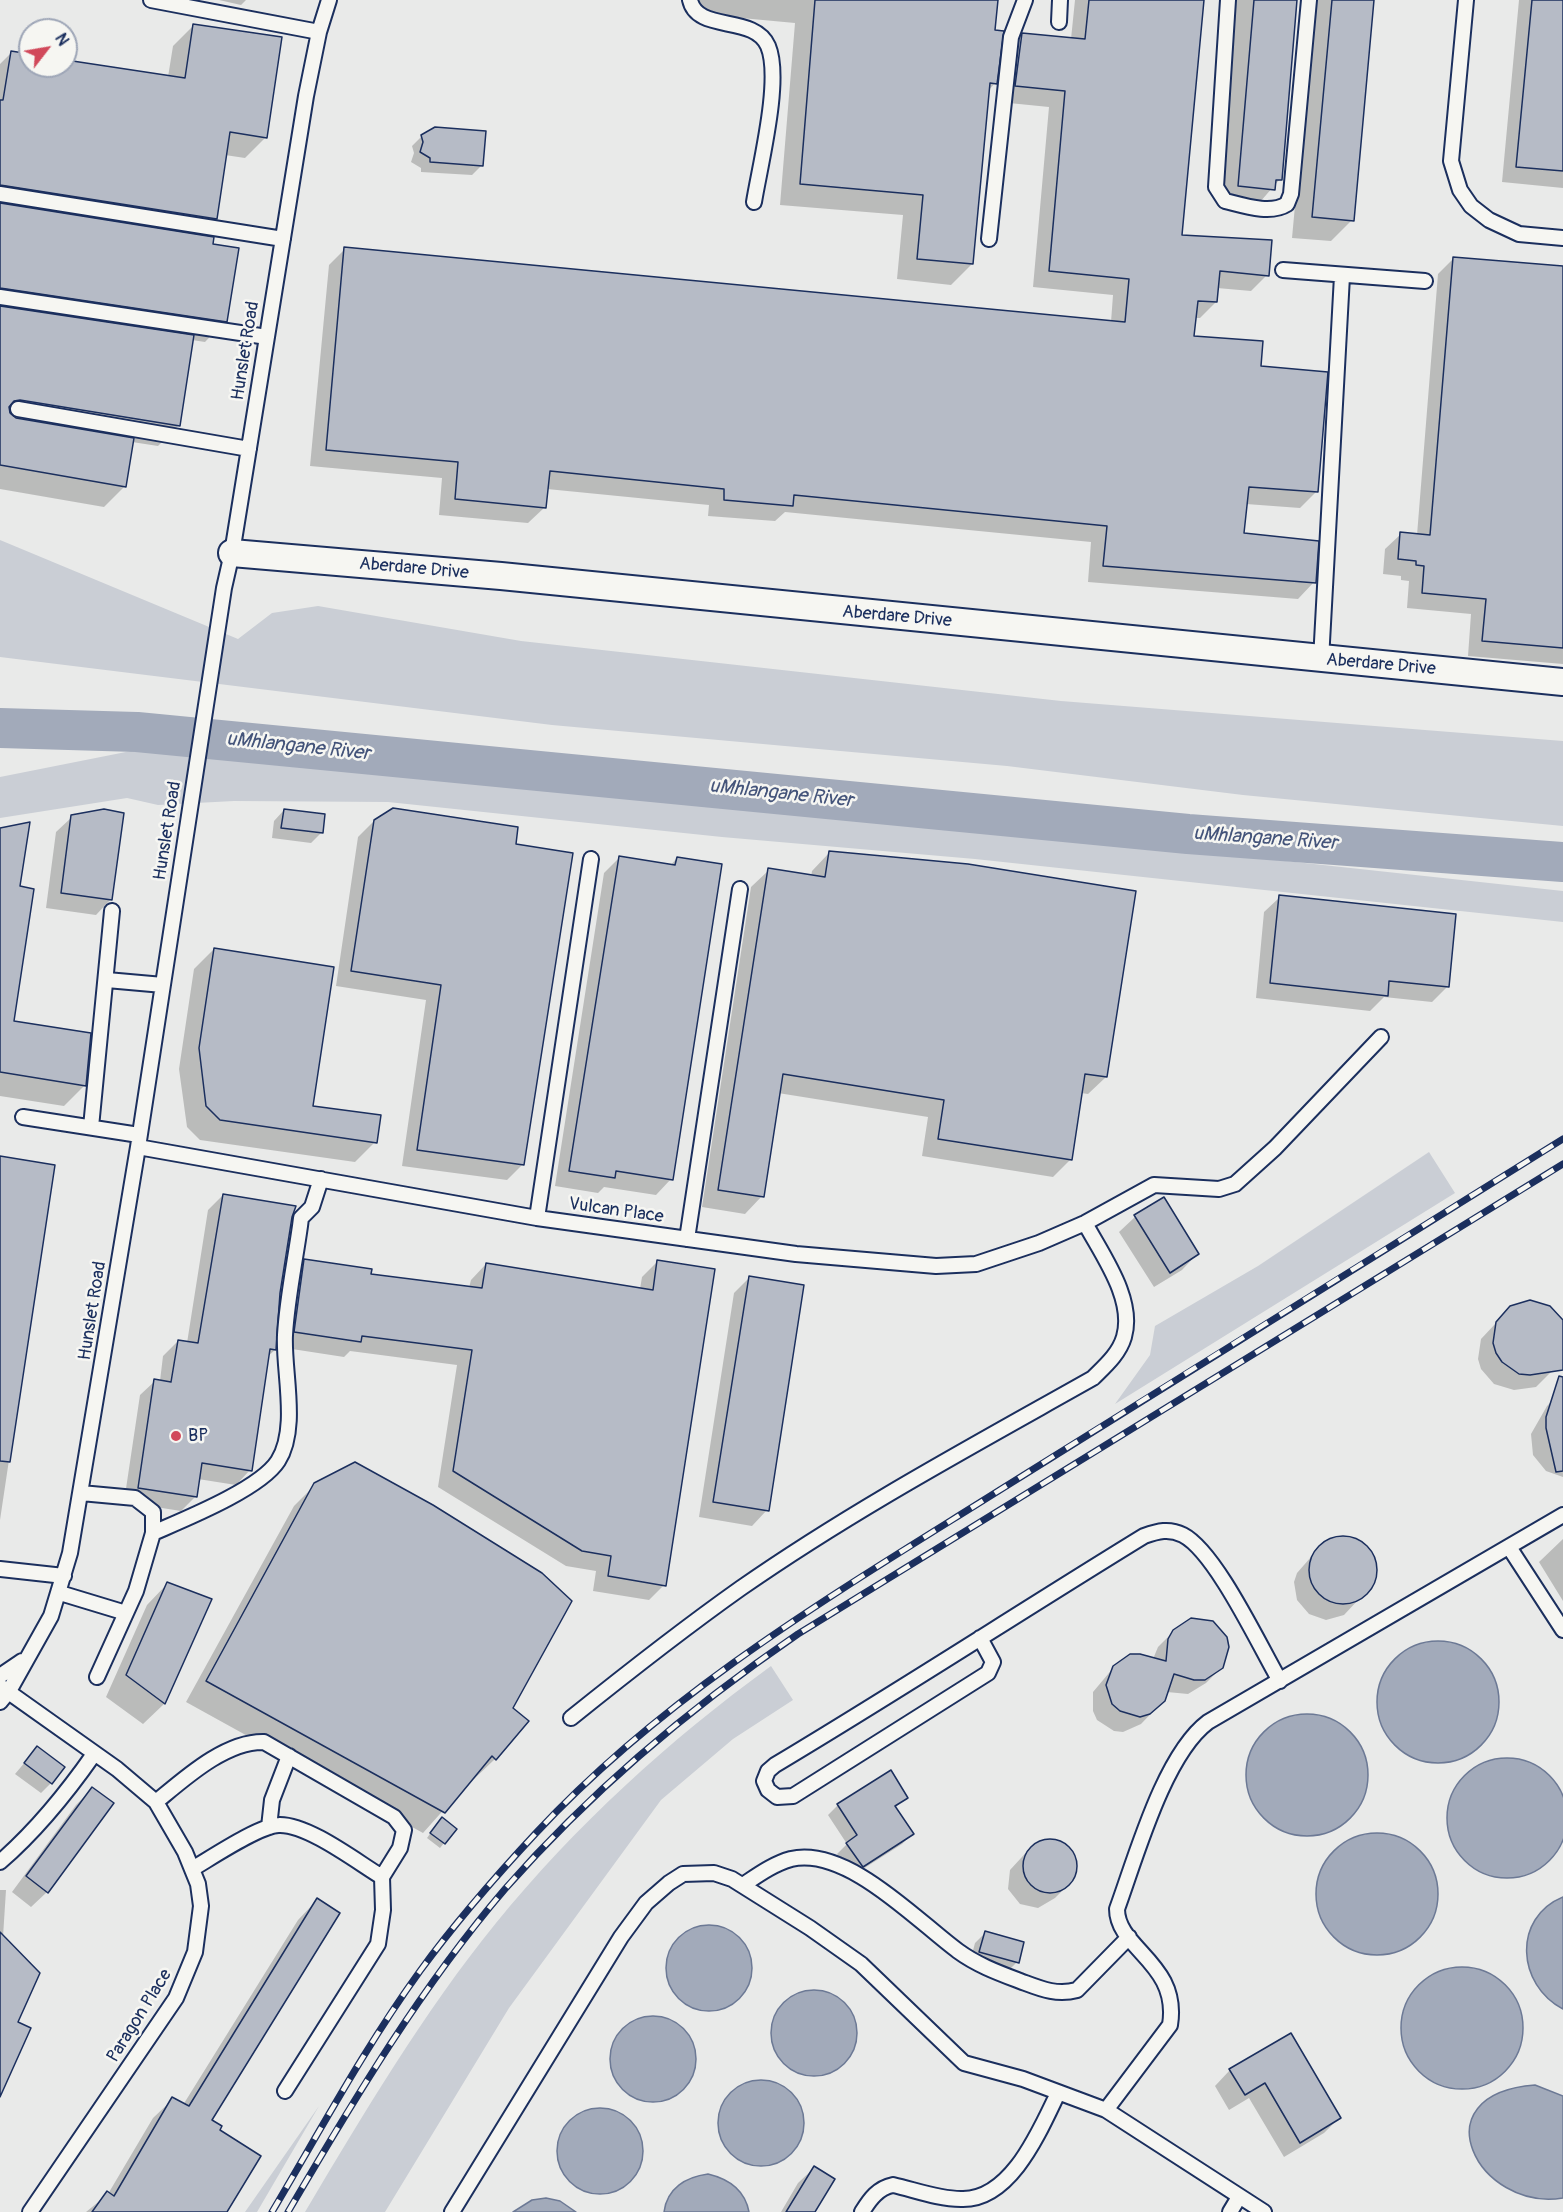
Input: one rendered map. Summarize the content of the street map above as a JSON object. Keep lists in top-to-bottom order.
{
  "streets": {
    "street": ["Aberdare Drive"],
    "lane": ["Hunslet Road", "Vulcan Place", "Paragon Place"]
  },
  "crossings": [
    ["Hunslet Road", "Aberdare Drive"],
    ["Hunslet Road", "Vulcan Place"],
    ["Hunslet Road", "Paragon Place"]
  ],
  "water": ["uMhlangane River"],
  "places": ["BP"],
  "north": "top right"
}
